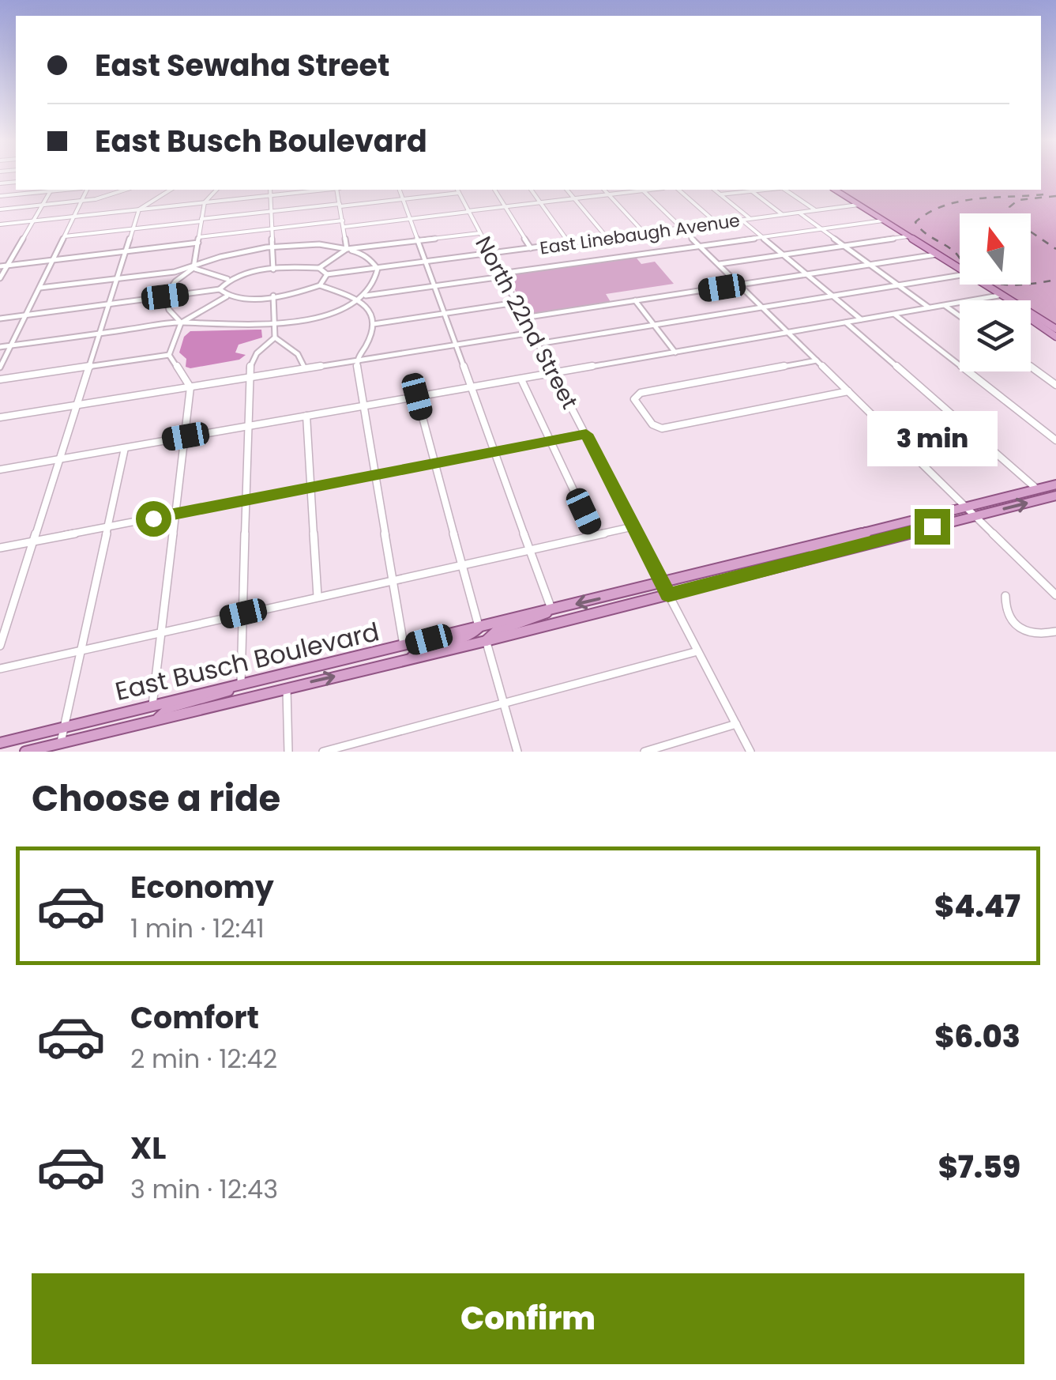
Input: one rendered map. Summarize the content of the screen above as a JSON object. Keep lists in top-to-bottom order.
{
  "streets": {
    "main road": ["East Busch Boulevard"],
    "street": ["East Linebaugh Avenue", "North 22nd Street"]
  },
  "crossings": [
    ["East Linebaugh Avenue", "North 22nd Street"],
    ["North 22nd Street", "East Busch Boulevard"]
  ],
  "north": "top",
  "page": {
    "banner": ["East Sewaha Street", "East Busch Boulevard"],
    "bubble": "3 min",
    "heading": "Choose a ride",
    "list": [
      {
        "name": "Economy",
        "note": "1 min · 12:41",
        "value": "$4.47"
      },
      {
        "name": "Comfort",
        "note": "2 min · 12:42",
        "value": "$6.03"
      },
      {
        "name": "XL",
        "note": "3 min · 12:43",
        "value": "$7.59"
      }
    ],
    "buttons": "Confirm"
  }
}
